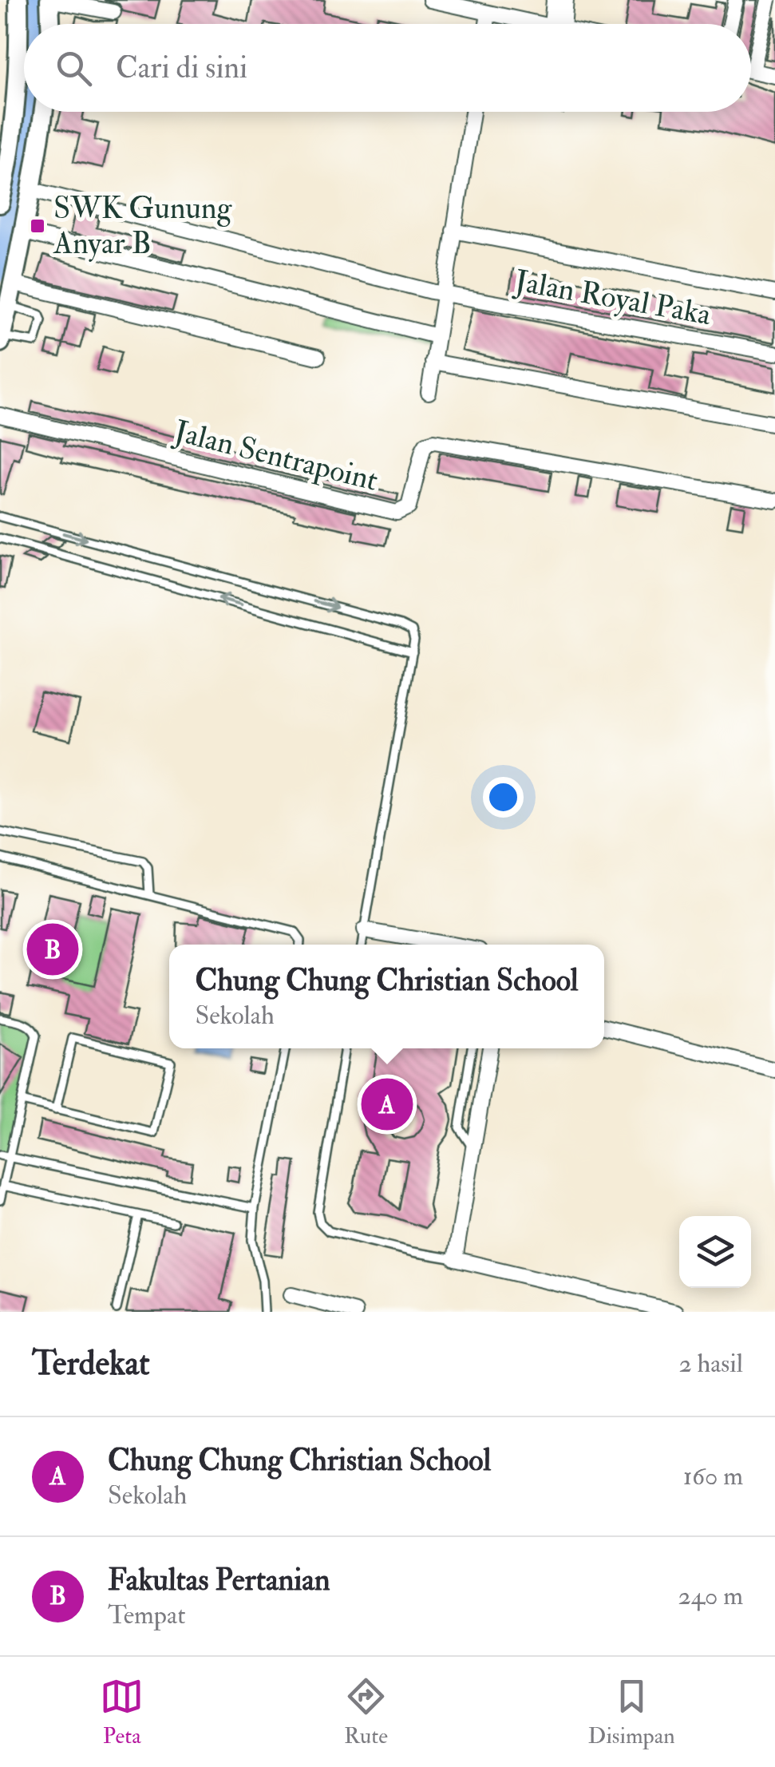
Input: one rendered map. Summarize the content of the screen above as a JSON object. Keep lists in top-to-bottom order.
{
  "streets": {
    "street": ["Jalan Royal Paka", "Jalan Sentrapoint"]
  },
  "places": {
    "transit": ["SWK Gunung Anyar B"]
  },
  "page": {
    "search": "Cari di sini",
    "pins": ["B", "A"],
    "popup": ["Chung Chung Christian School", "Sekolah"],
    "heading": ["Terdekat", "2 hasil"],
    "list": [
      {
        "mark": "A",
        "name": "Chung Chung Christian School",
        "note": "Sekolah",
        "value": "160 m"
      },
      {
        "mark": "B",
        "name": "Fakultas Pertanian",
        "note": "Tempat",
        "value": "240 m"
      }
    ],
    "nav": ["Peta", "Rute", "Disimpan"]
  }
}
